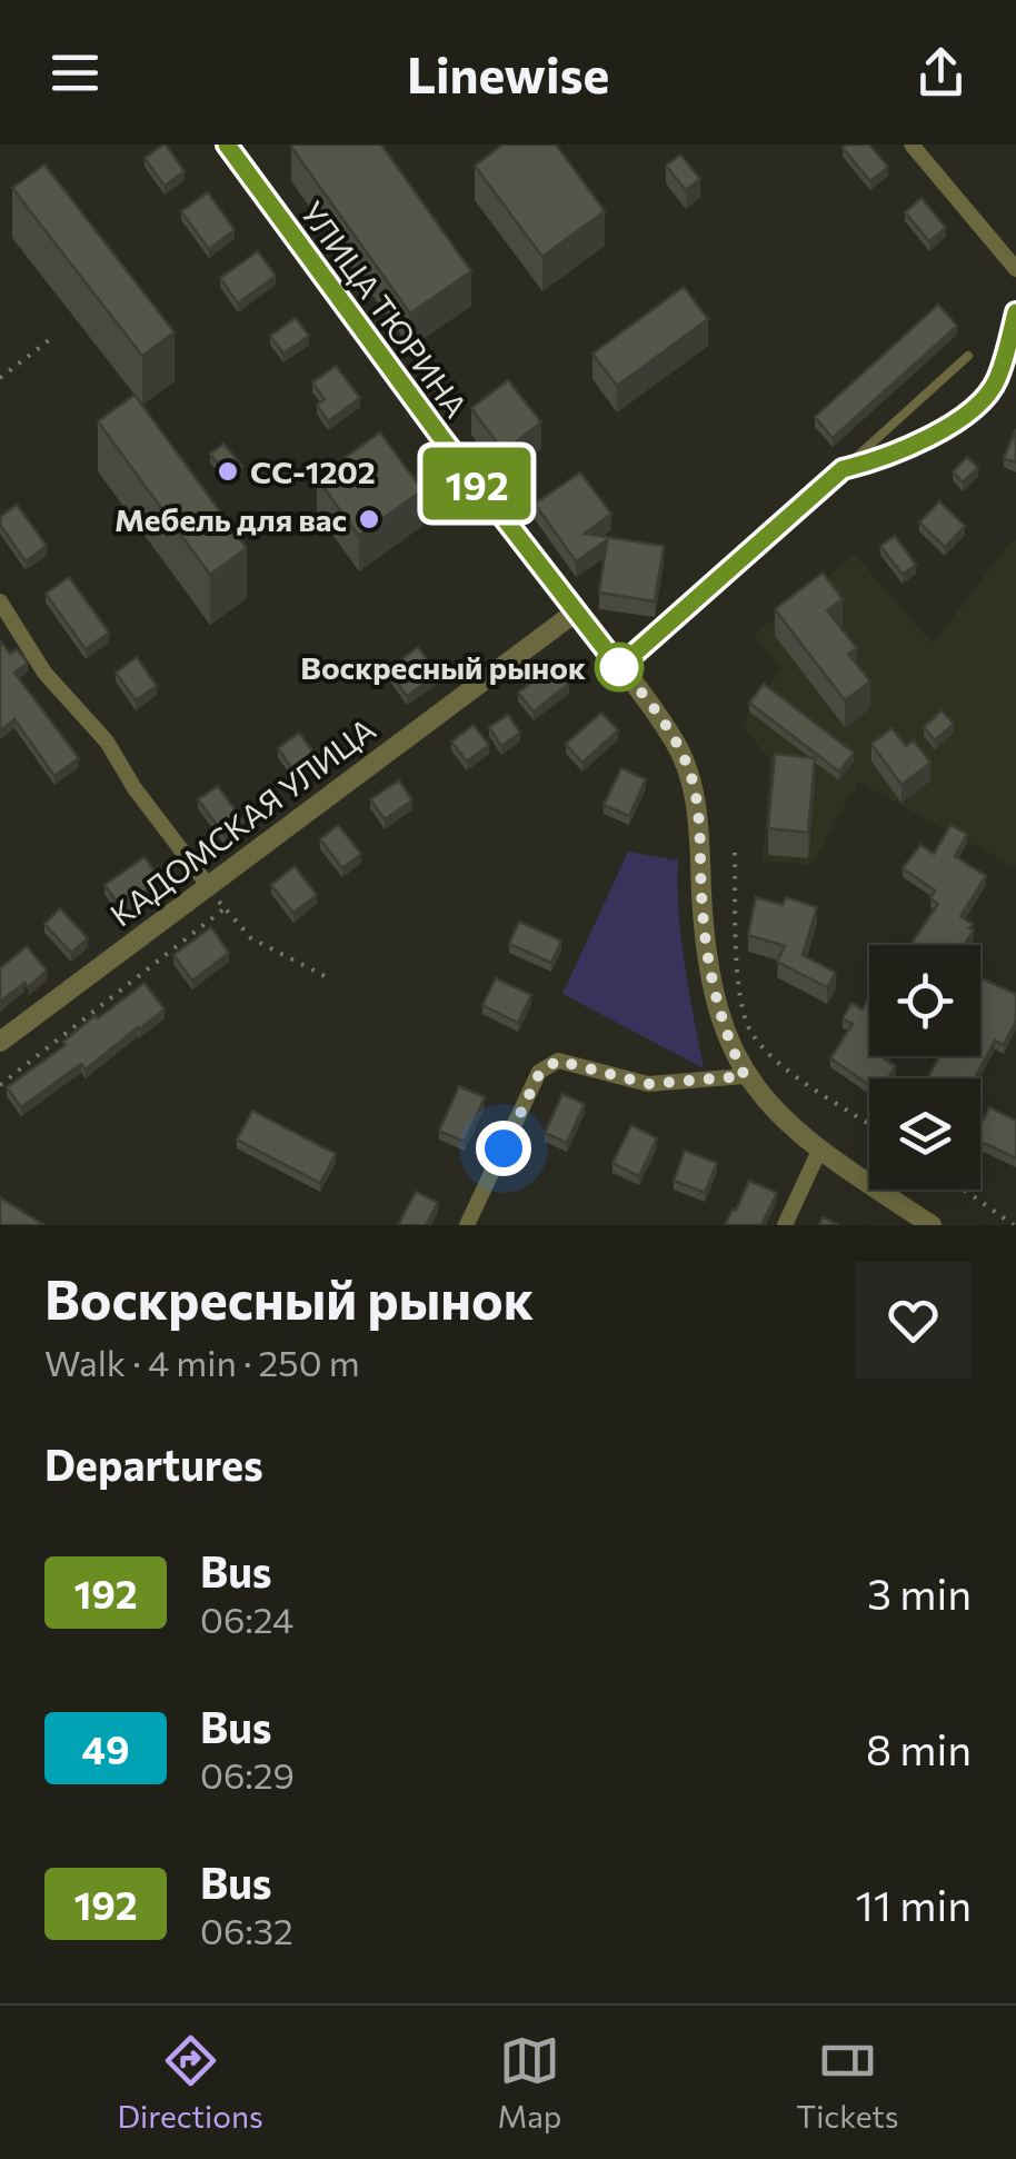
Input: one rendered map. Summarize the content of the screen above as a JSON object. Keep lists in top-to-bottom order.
{
  "streets": {
    "street": ["УЛИЦА ТЮРИНА", "КАДОМСКАЯ УЛИЦА"]
  },
  "crossings": [
    ["УЛИЦА ТЮРИНА", "КАДОМСКАЯ УЛИЦА"]
  ],
  "places": ["СС-1202", "Мебель для вас", "Воскресный рынок"],
  "lines": ["bus line 192"],
  "page": {
    "header": "Linewise",
    "on_map": "192",
    "heading": [
      ["Воскресный рынок", "Walk · 4 min · 250 m"],
      "Departures"
    ],
    "list": [
      {
        "mark": "192",
        "name": "Bus",
        "note": "06:24",
        "value": "3 min"
      },
      {
        "mark": "49",
        "name": "Bus",
        "note": "06:29",
        "value": "8 min"
      },
      {
        "mark": "192",
        "name": "Bus",
        "note": "06:32",
        "value": "11 min"
      }
    ],
    "tabs": ["Directions", "Map", "Tickets"]
  }
}
